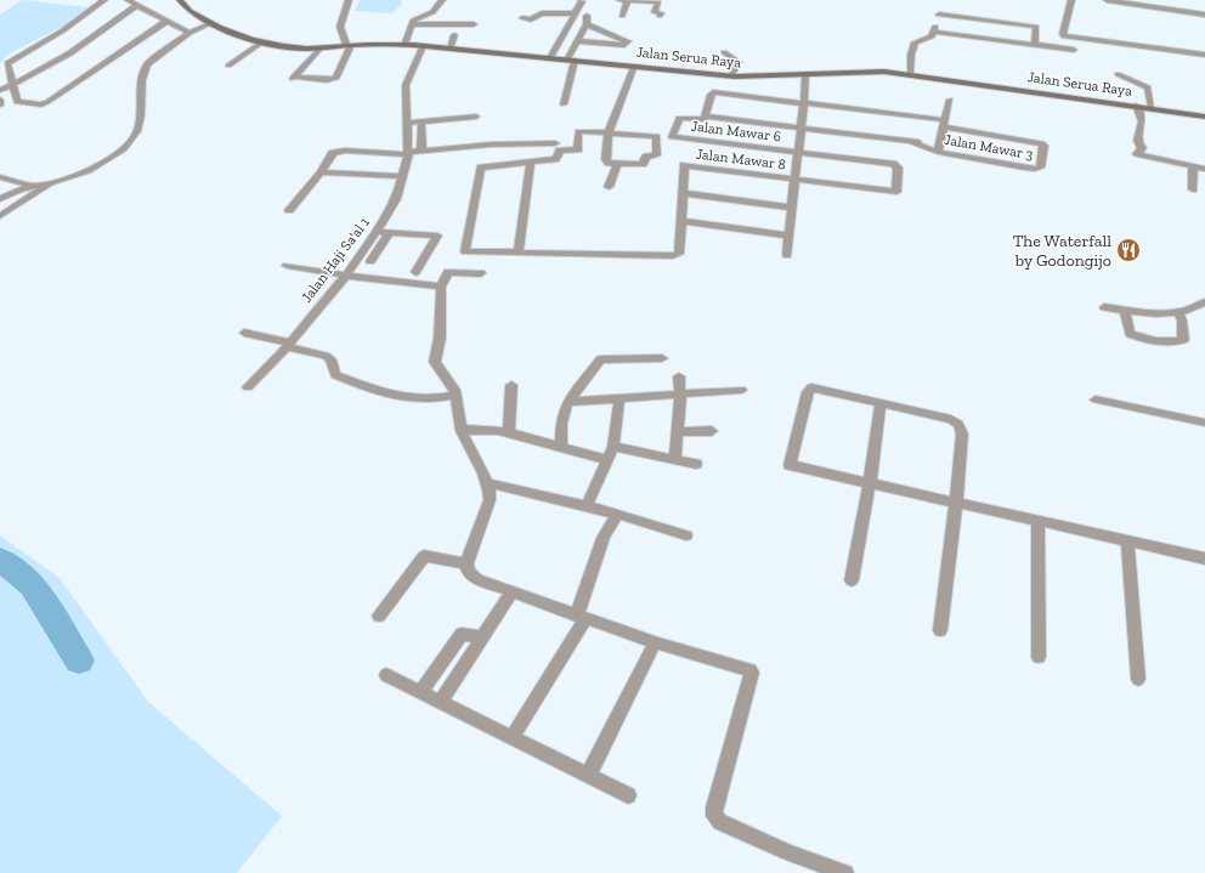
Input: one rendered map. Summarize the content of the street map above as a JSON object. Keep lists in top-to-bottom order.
{
  "streets": {
    "main road": ["Jalan Serua Raya"],
    "street": [
      "Jalan Mawar 6",
      "Jalan Mawar 3",
      "Jalan Mawar 8",
      "Jalan Haji Sa'al 1"
    ]
  },
  "crossings": [
    ["Jalan Serua Raya", "Jalan Haji Sa'al 1"],
    ["Jalan Mawar 6", "Jalan Mawar 3"],
    ["Jalan Mawar 6", "Jalan Mawar 8"]
  ],
  "places": {
    "restaurant": ["The Waterfall by Godongijo"]
  }
}
